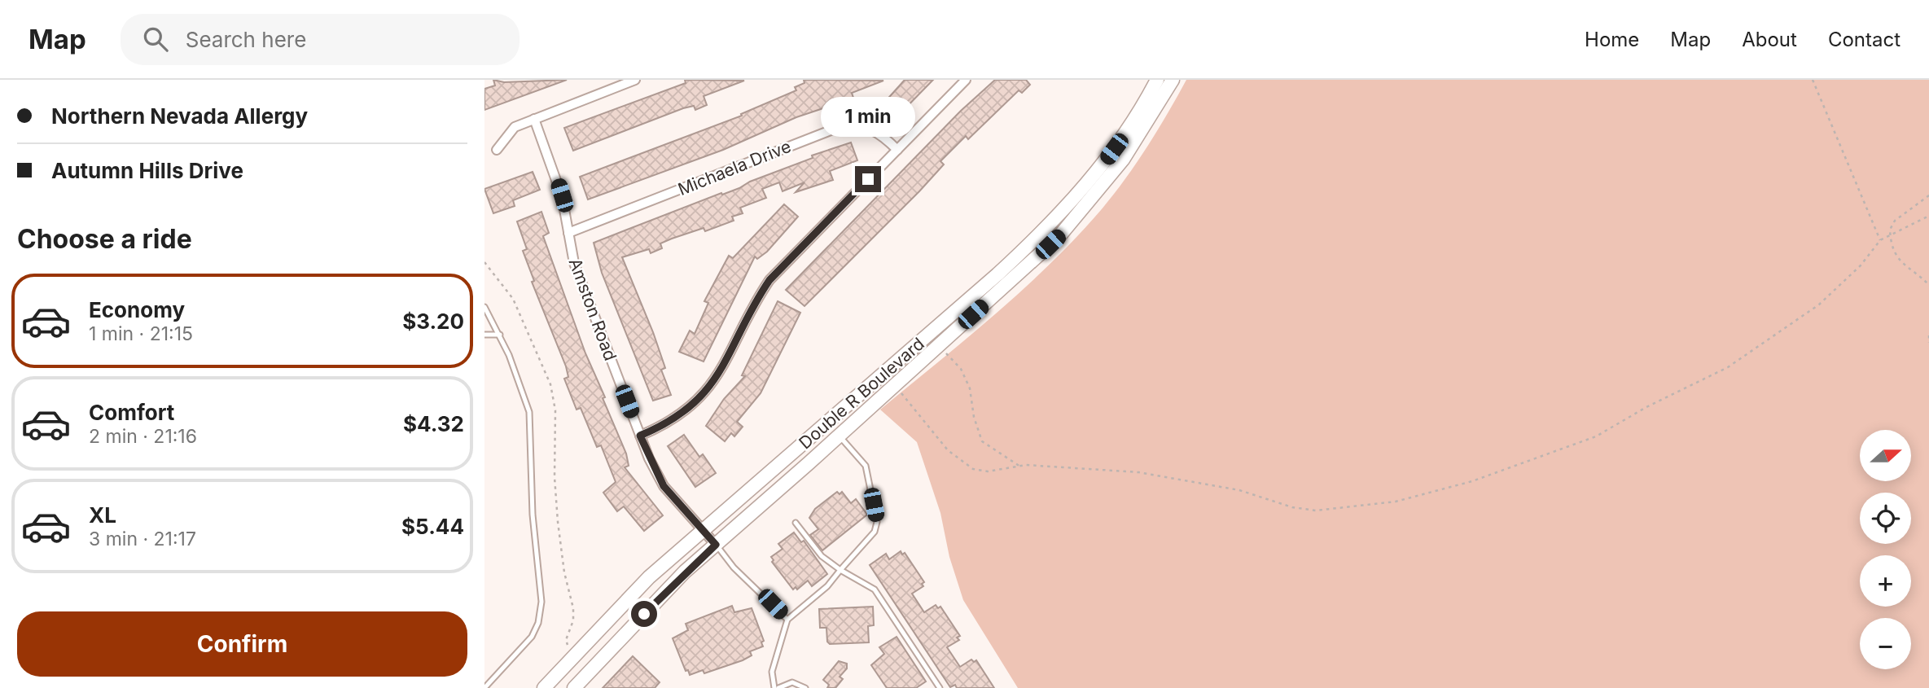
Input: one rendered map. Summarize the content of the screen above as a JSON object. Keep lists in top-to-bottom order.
{
  "streets": {
    "main road": ["Double R Boulevard"],
    "street": ["Michaela Drive", "Amston Road"]
  },
  "crossings": [
    ["Michaela Drive", "Amston Road"],
    ["Amston Road", "Double R Boulevard"]
  ],
  "north": "right",
  "page": {
    "header": "Map",
    "search": "Search here",
    "nav": [
      "Home",
      "Map",
      "About",
      "Contact"
    ],
    "banner": ["Northern Nevada Allergy", "Autumn Hills Drive"],
    "bubble": "1 min",
    "heading": "Choose a ride",
    "list": [
      {
        "name": "Economy",
        "note": "1 min · 21:15",
        "value": "$3.20"
      },
      {
        "name": "Comfort",
        "note": "2 min · 21:16",
        "value": "$4.32"
      },
      {
        "name": "XL",
        "note": "3 min · 21:17",
        "value": "$5.44"
      }
    ],
    "map_buttons": ["+", "−"],
    "buttons": "Confirm"
  }
}
